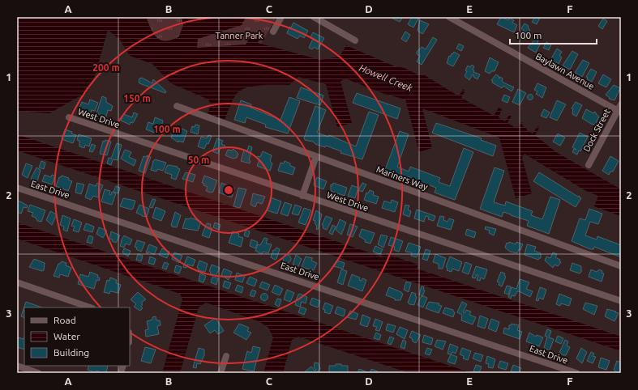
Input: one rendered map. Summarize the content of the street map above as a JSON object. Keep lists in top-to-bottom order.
{
  "streets": {
    "street": [
      "Baylawn Avenue",
      "West Drive",
      "Dock Street",
      "Mariners Way",
      "East Drive"
    ]
  },
  "crossings": [
    ["Baylawn Avenue", "Dock Street"]
  ],
  "water": ["Howell Creek"],
  "parks": ["Tanner Park"],
  "legend": ["Road", "Water", "Building"],
  "scale_bar": "100 m",
  "grid": {
    "columns": [
      "A",
      "B",
      "C",
      "D",
      "E",
      "F"
    ],
    "rows": ["1", "2", "3"]
  },
  "rings": [
    "200 m",
    "150 m",
    "100 m",
    "50 m"
  ]
}
